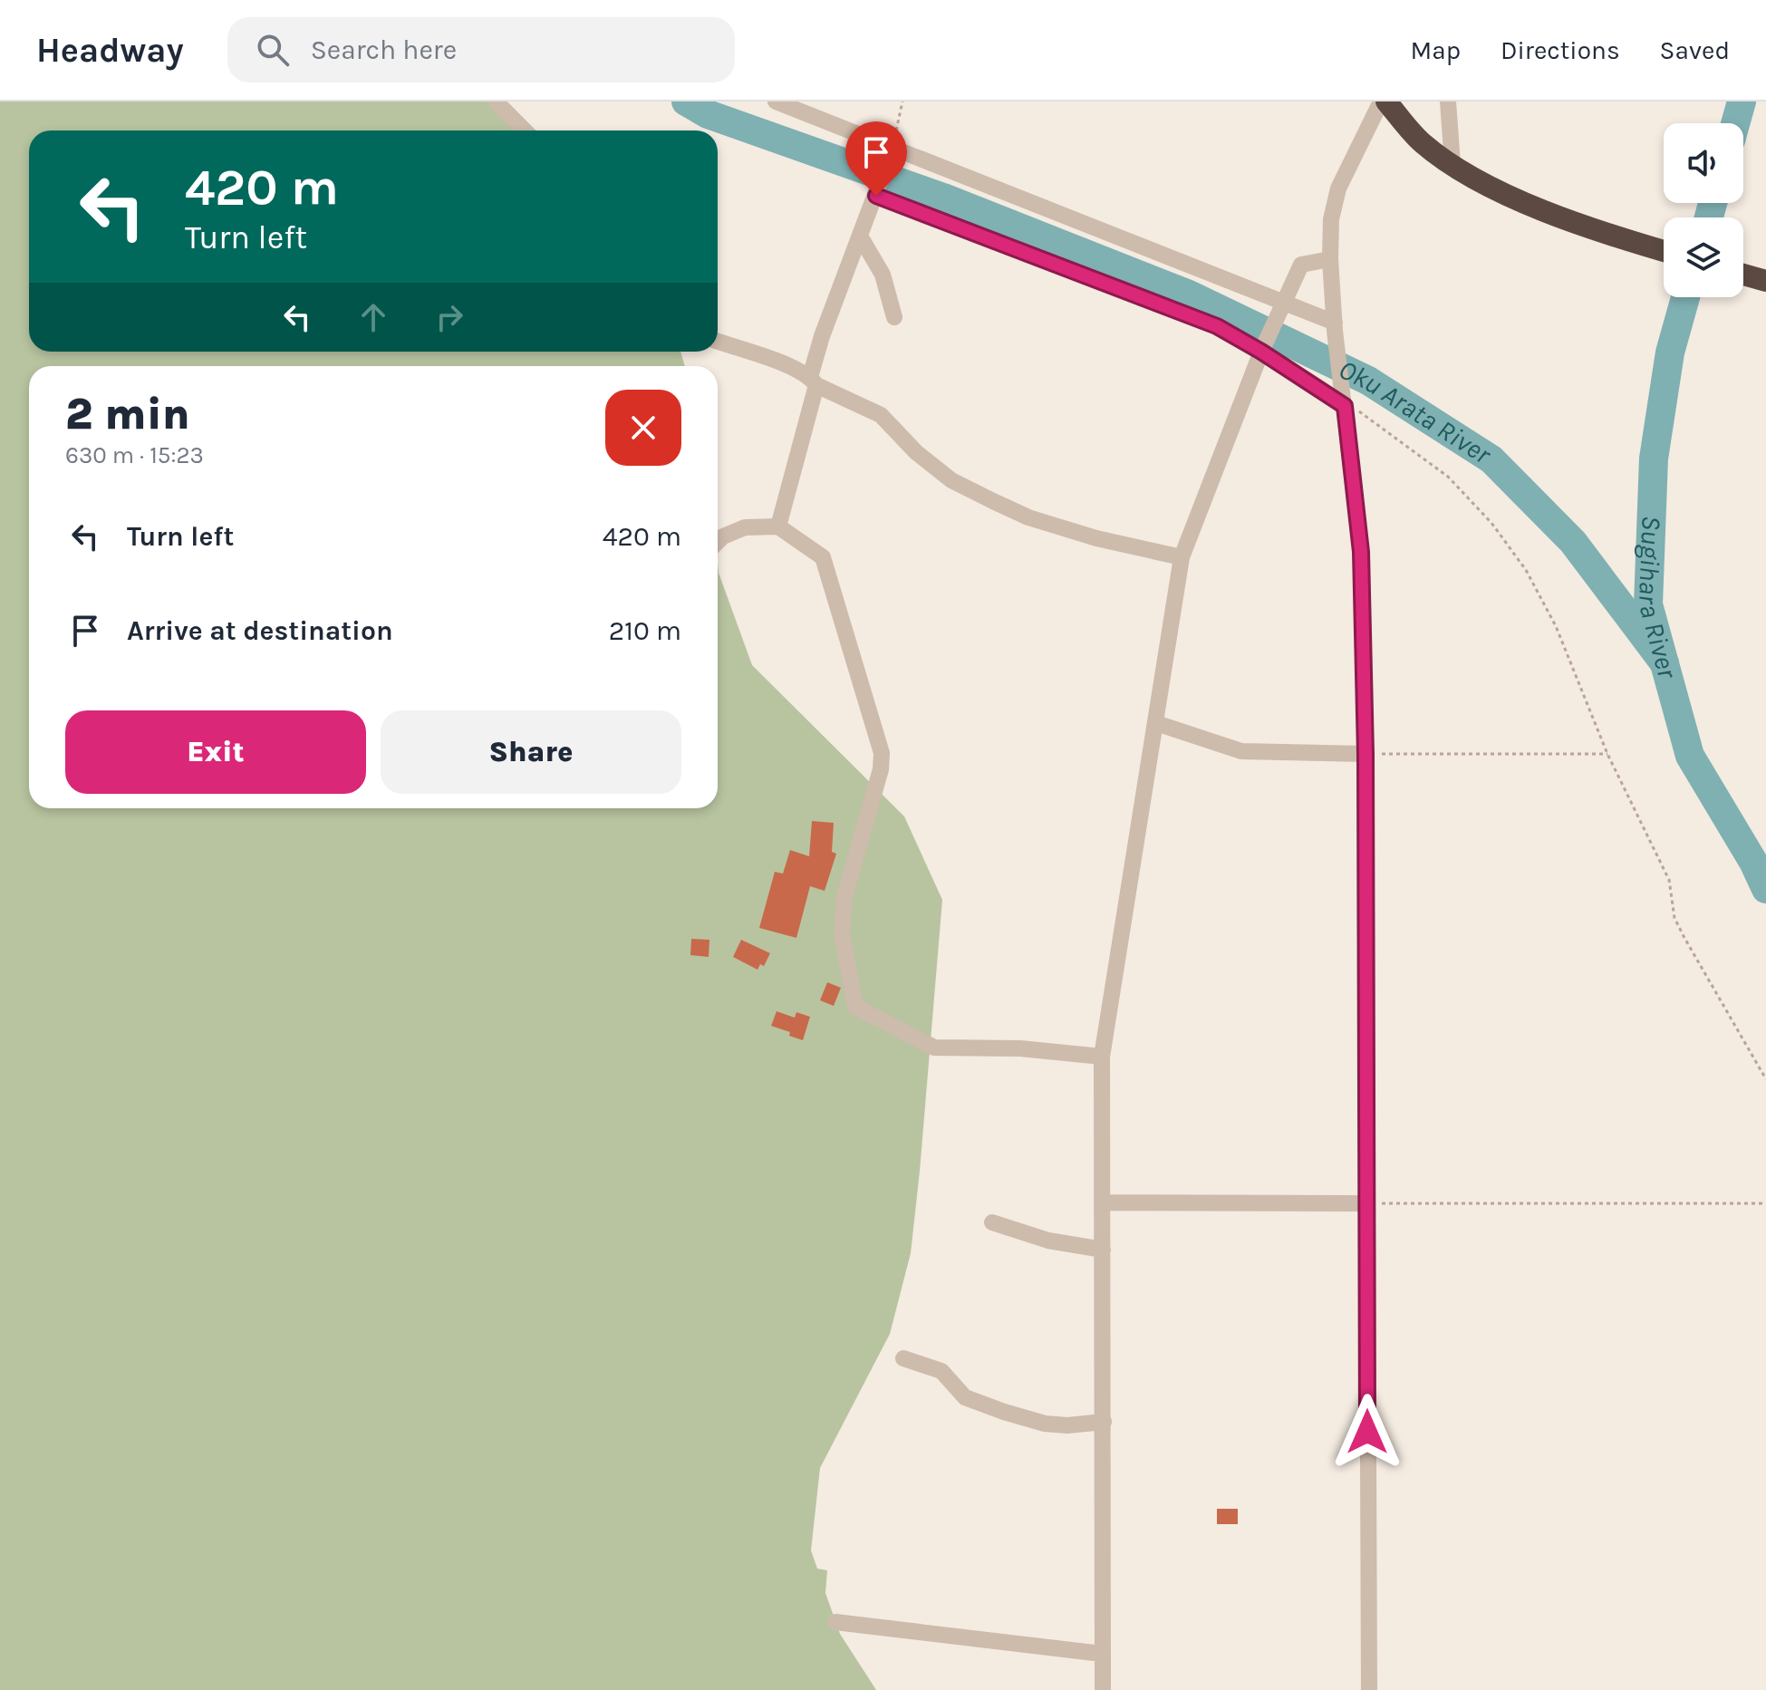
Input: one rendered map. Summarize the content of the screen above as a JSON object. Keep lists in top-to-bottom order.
{
  "water": ["Oku Arata River", "Sugihara River"],
  "page": {
    "header": "Headway",
    "search": "Search here",
    "nav": ["Map", "Directions", "Saved"],
    "turn": ["420 m", "Turn left"],
    "heading": ["2 min", "630 m · 15:23"],
    "list": [
      {
        "name": "Turn left",
        "value": "420 m"
      },
      {
        "name": "Arrive at destination",
        "value": "210 m"
      }
    ],
    "buttons": ["Exit", "Share"]
  }
}
